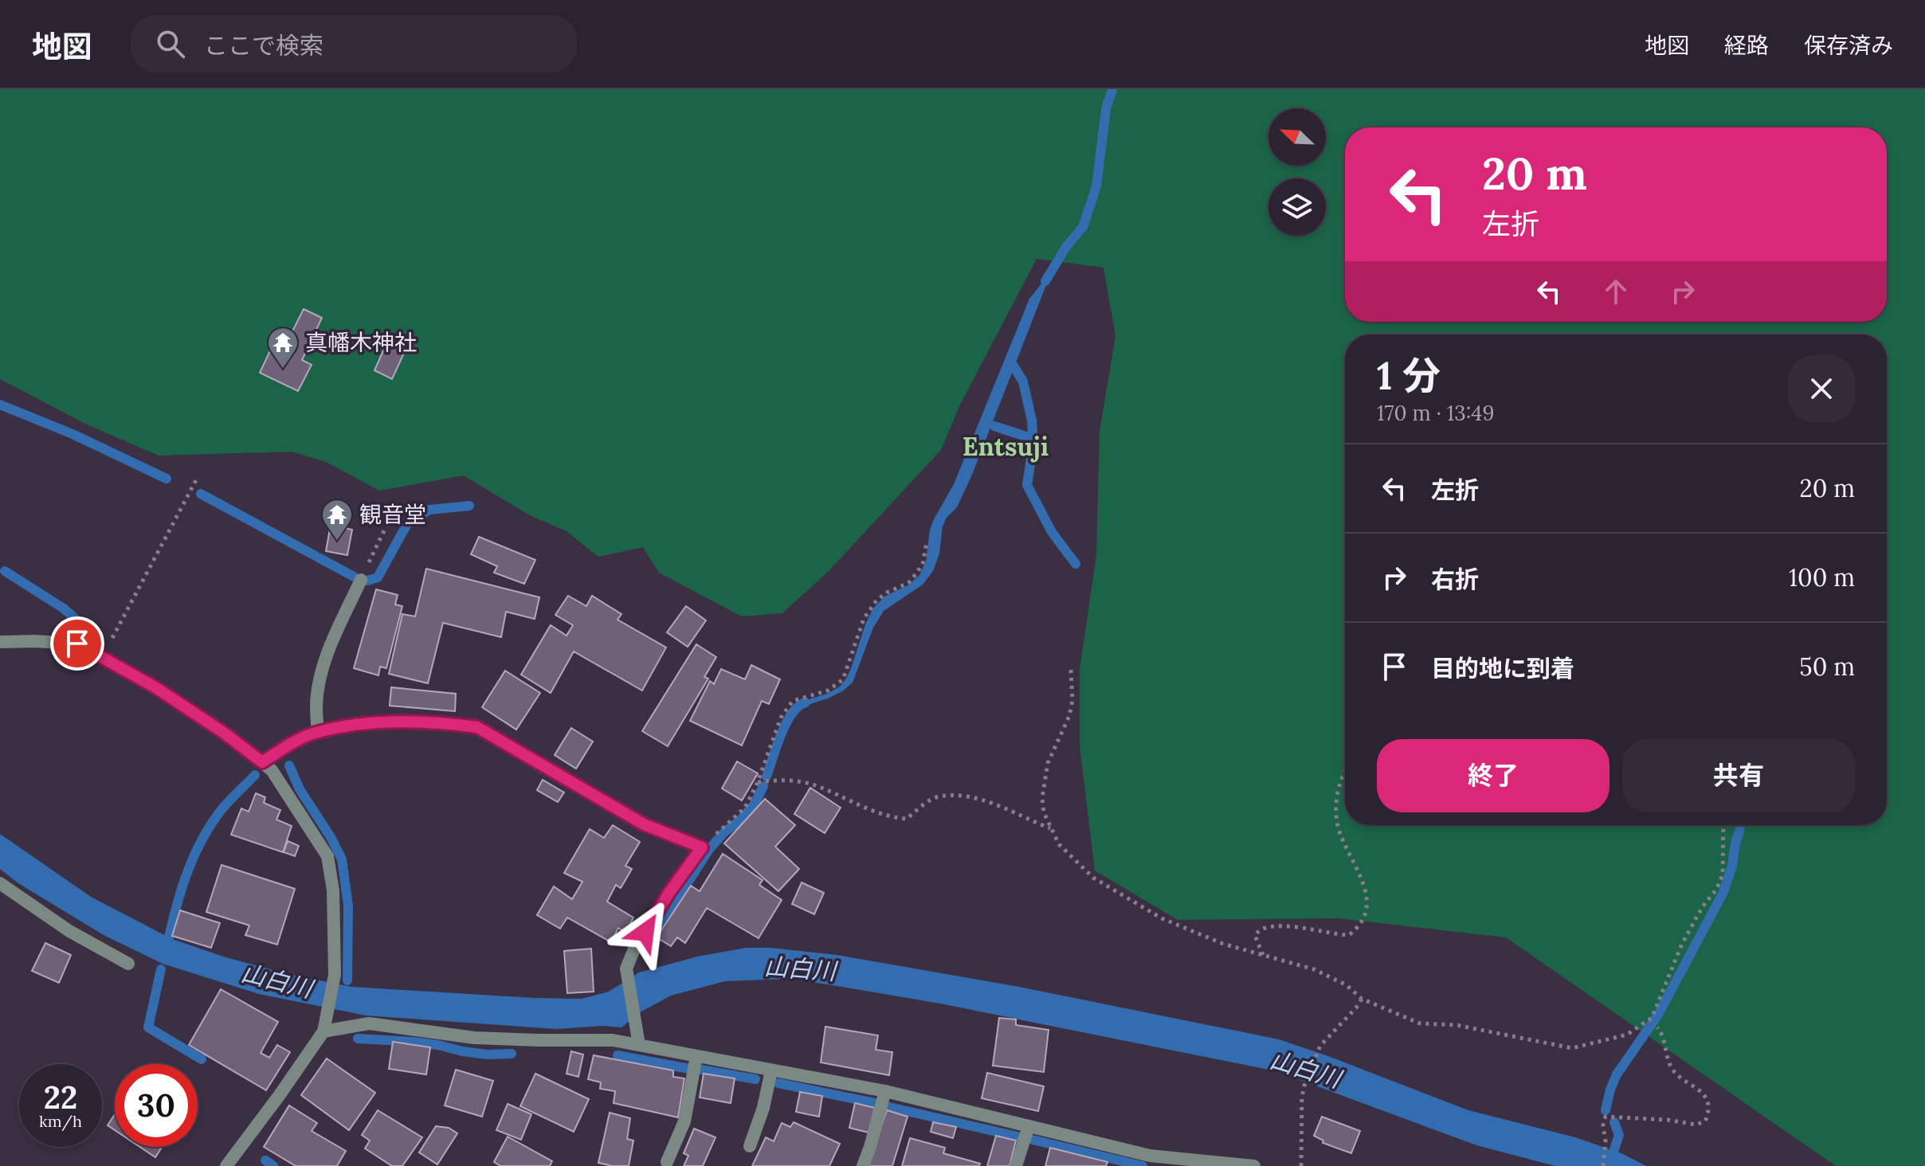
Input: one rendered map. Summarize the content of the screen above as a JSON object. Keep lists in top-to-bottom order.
{
  "districts": ["Entsuji"],
  "water": ["山白川"],
  "places": {
    "temple": ["真幡木神社", "観音堂"]
  },
  "north": "top left",
  "page": {
    "header": "地図",
    "search": "ここで検索",
    "nav": ["地図", "経路", "保存済み"],
    "turn": ["20 m", "左折"],
    "heading": ["1 分", "170 m · 13:49"],
    "list": [
      {
        "name": "左折",
        "value": "20 m"
      },
      {
        "name": "右折",
        "value": "100 m"
      },
      {
        "name": "目的地に到着",
        "value": "50 m"
      }
    ],
    "buttons": ["終了", "共有"],
    "speed": "22 km/h",
    "limit": "30"
  }
}
